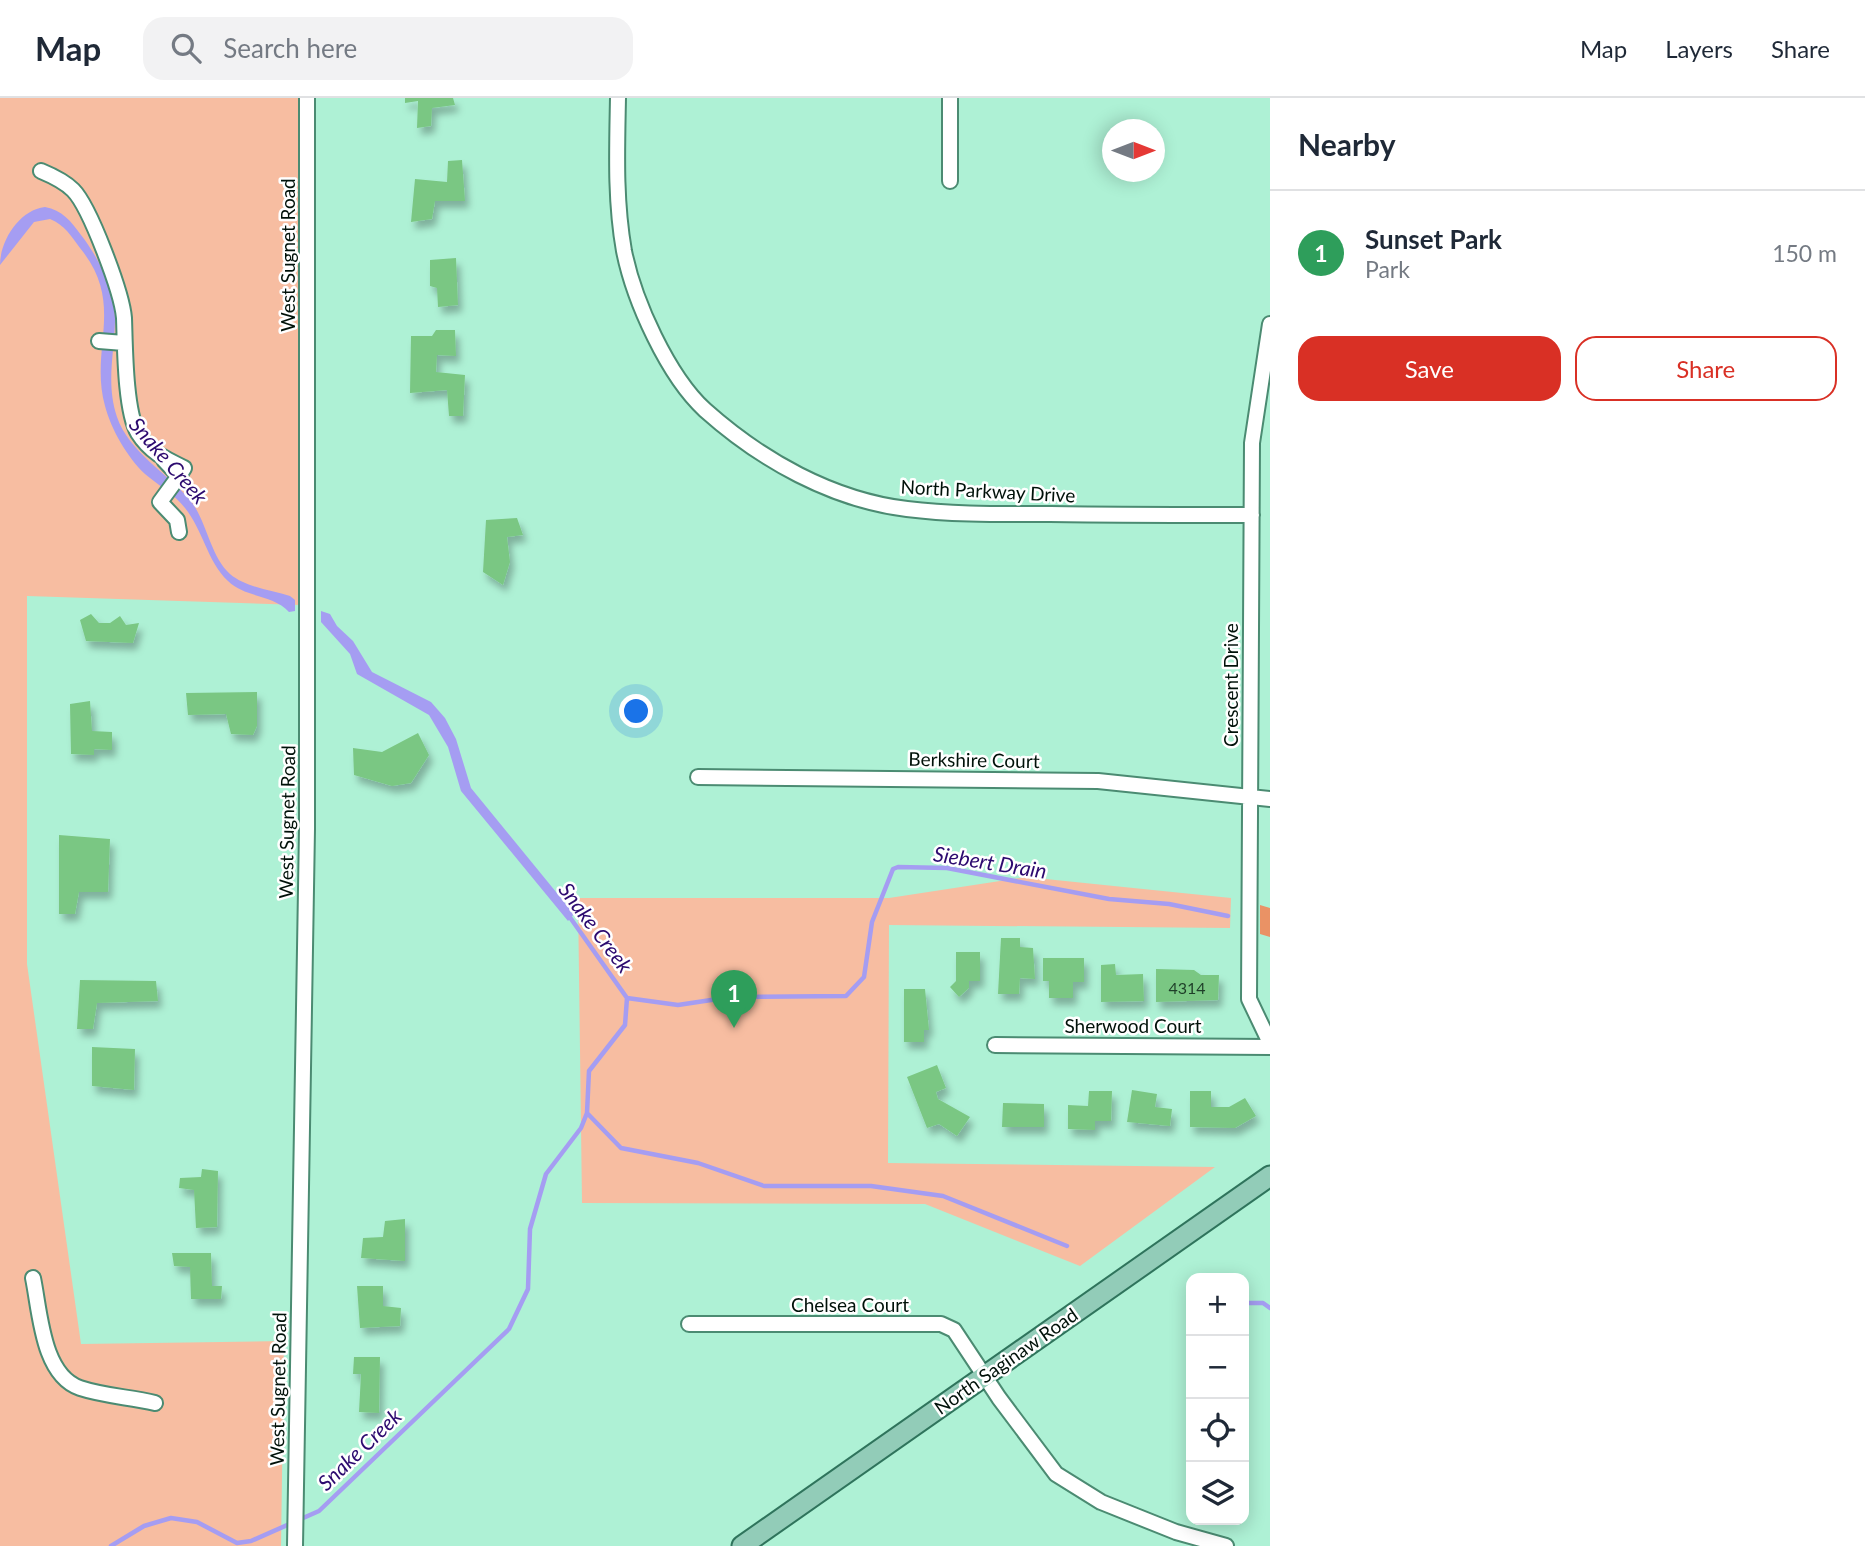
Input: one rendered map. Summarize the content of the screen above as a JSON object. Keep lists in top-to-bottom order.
{
  "streets": {
    "main road": ["North Saginaw Road"],
    "street": [
      "West Sugnet Road",
      "North Parkway Drive",
      "Crescent Drive",
      "Berkshire Court",
      "Sherwood Court",
      "Chelsea Court"
    ]
  },
  "crossings": [
    ["North Parkway Drive", "Crescent Drive"],
    ["Crescent Drive", "Berkshire Court"],
    ["Crescent Drive", "Sherwood Court"],
    ["Chelsea Court", "North Saginaw Road"]
  ],
  "water": ["Snake Creek", "Siebert Drain"],
  "house_numbers": ["4314"],
  "north": "right",
  "page": {
    "header": "Map",
    "search": "Search here",
    "nav": ["Map", "Layers", "Share"],
    "heading": "Nearby",
    "list": [
      {
        "mark": "1",
        "name": "Sunset Park",
        "note": "Park",
        "value": "150 m"
      }
    ],
    "buttons": ["Save", "Share"],
    "pins": "1",
    "map_buttons": ["+", "−"]
  }
}
